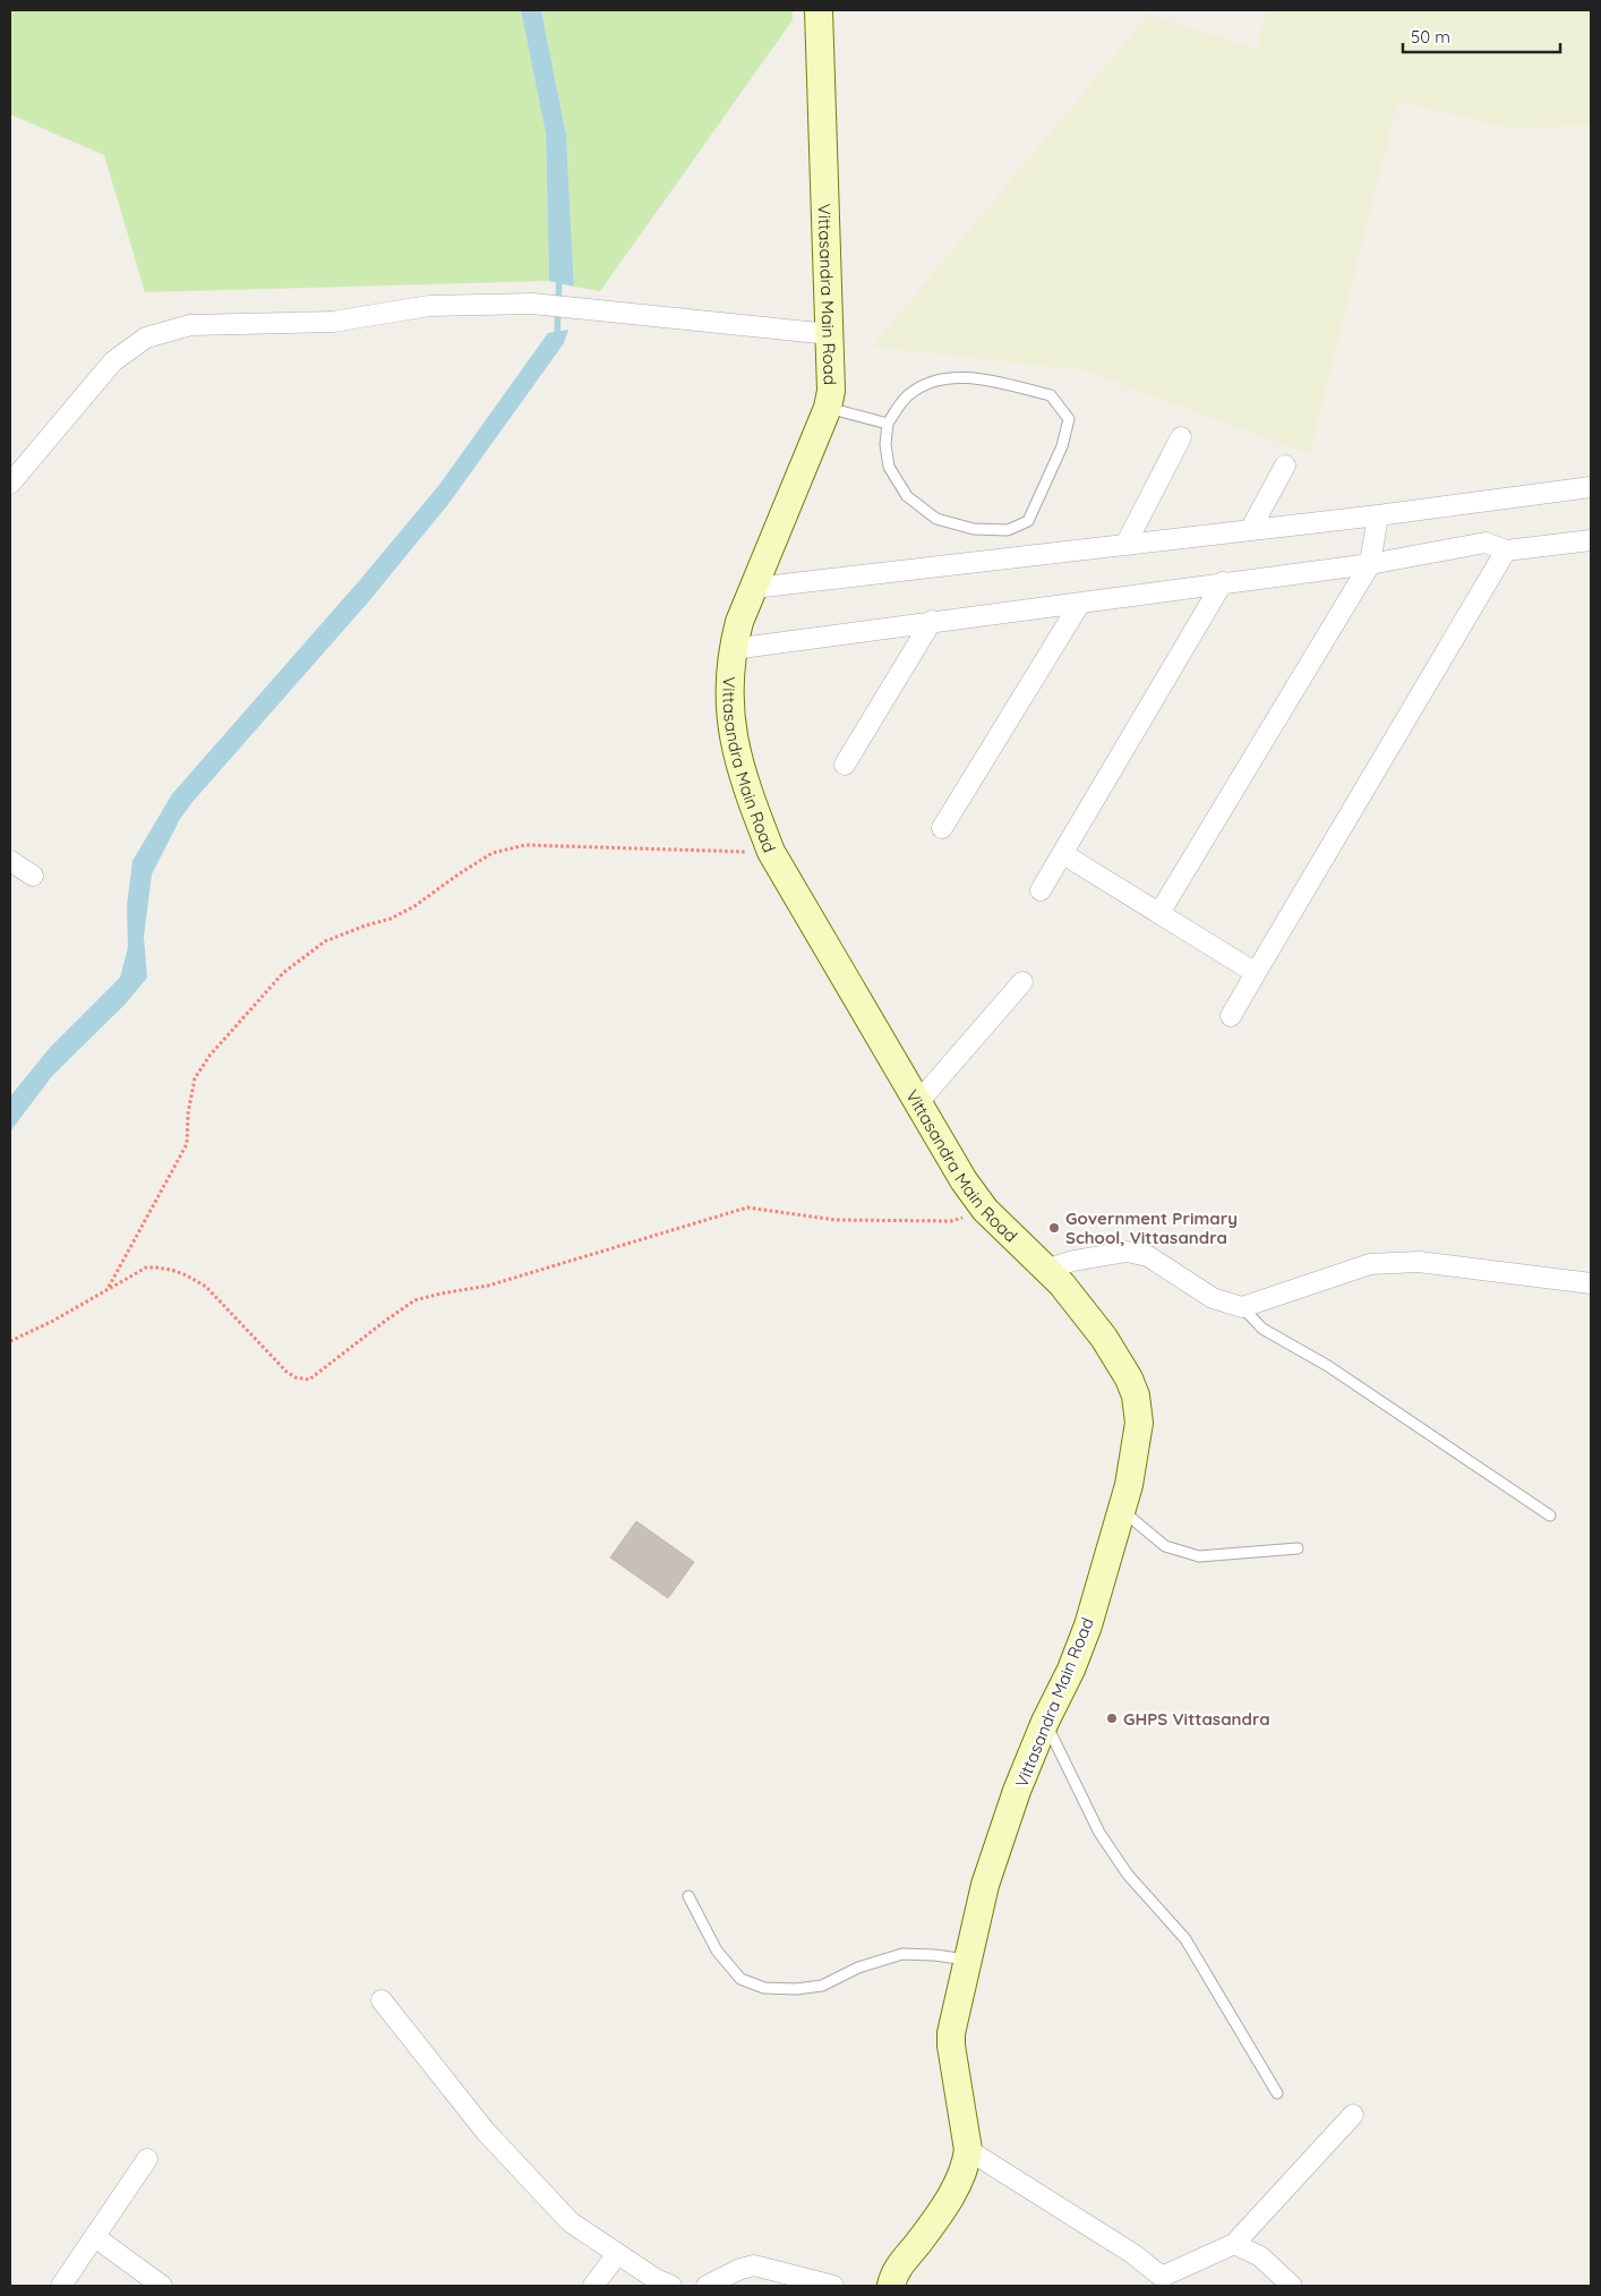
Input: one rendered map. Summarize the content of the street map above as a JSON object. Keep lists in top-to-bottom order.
{
  "streets": {
    "street": ["Vittasandra Main Road"]
  },
  "places": ["Government Primary School, Vittasandra", "GHPS Vittasandra"],
  "scale_bar": "50 m"
}
